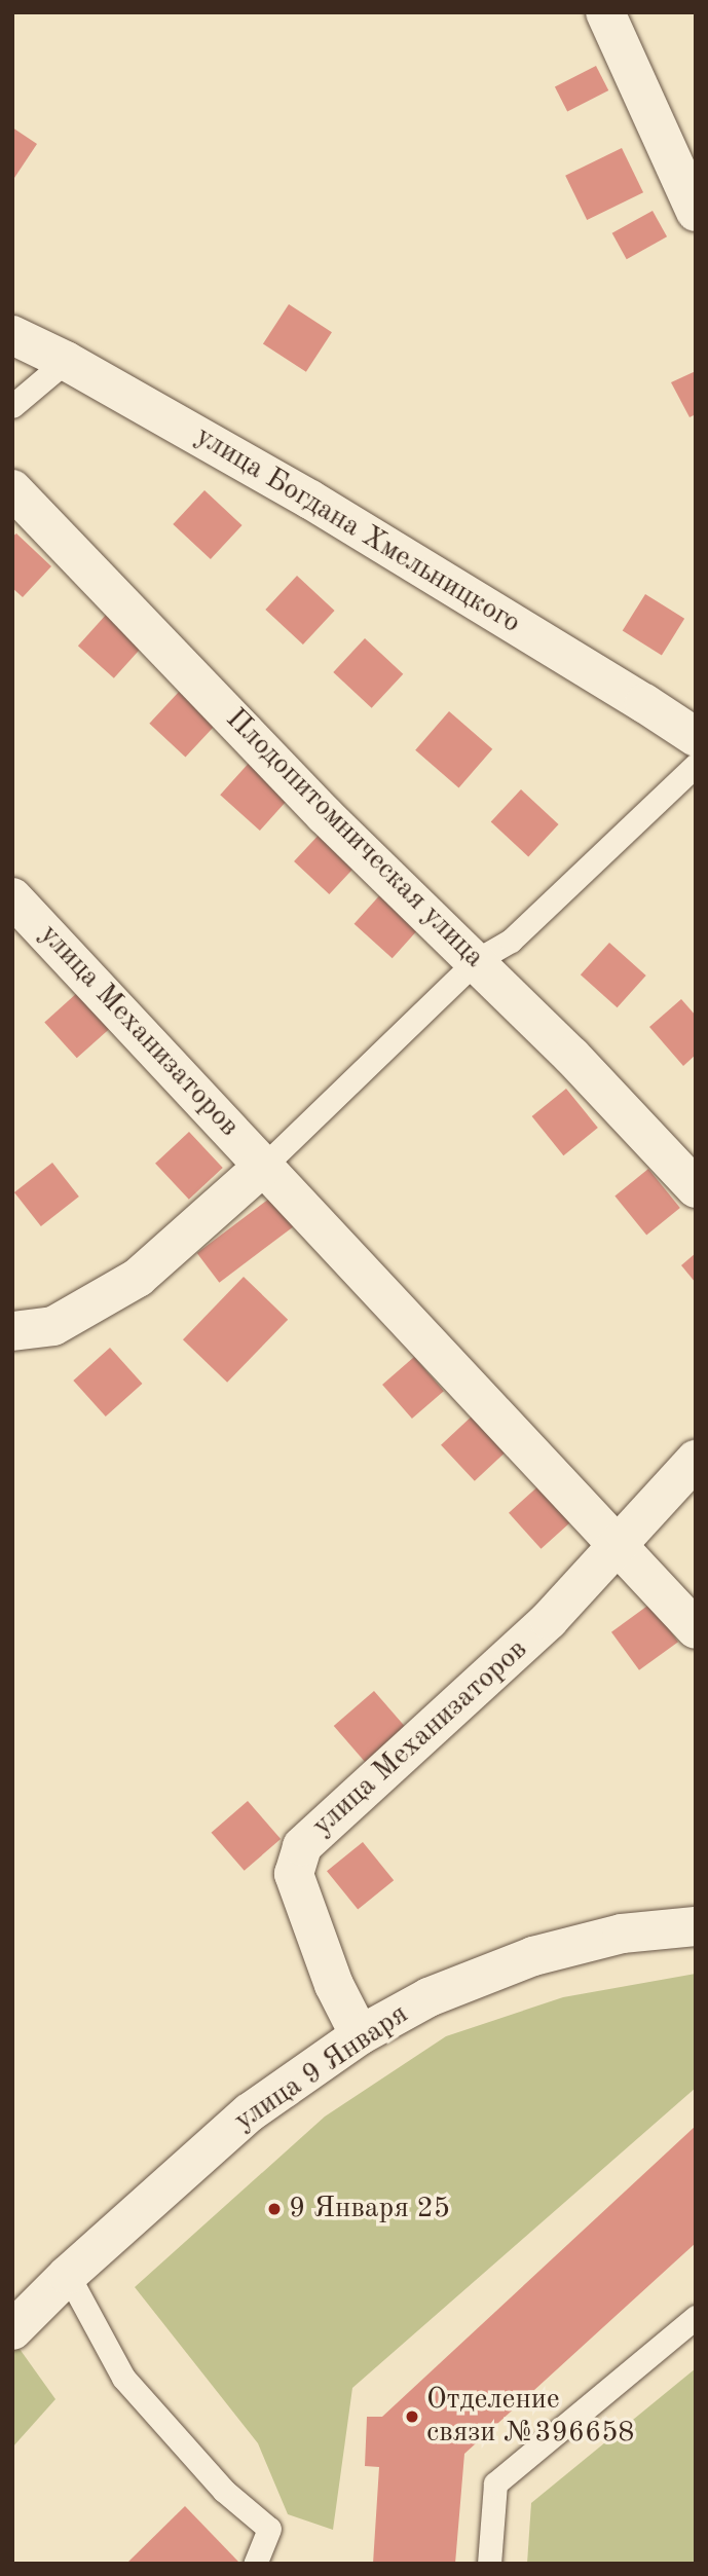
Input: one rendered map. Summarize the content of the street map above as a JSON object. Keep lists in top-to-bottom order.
{
  "streets": {
    "street": [
      "улица Богдана Хмельницкого",
      "Плодопитомническая улица",
      "улица Механизаторов",
      "улица 9 Января"
    ]
  },
  "crossings": [
    ["улица Механизаторов", "улица 9 Января"]
  ],
  "places": ["9 Января 25", "Отделение связи №396658"]
}
